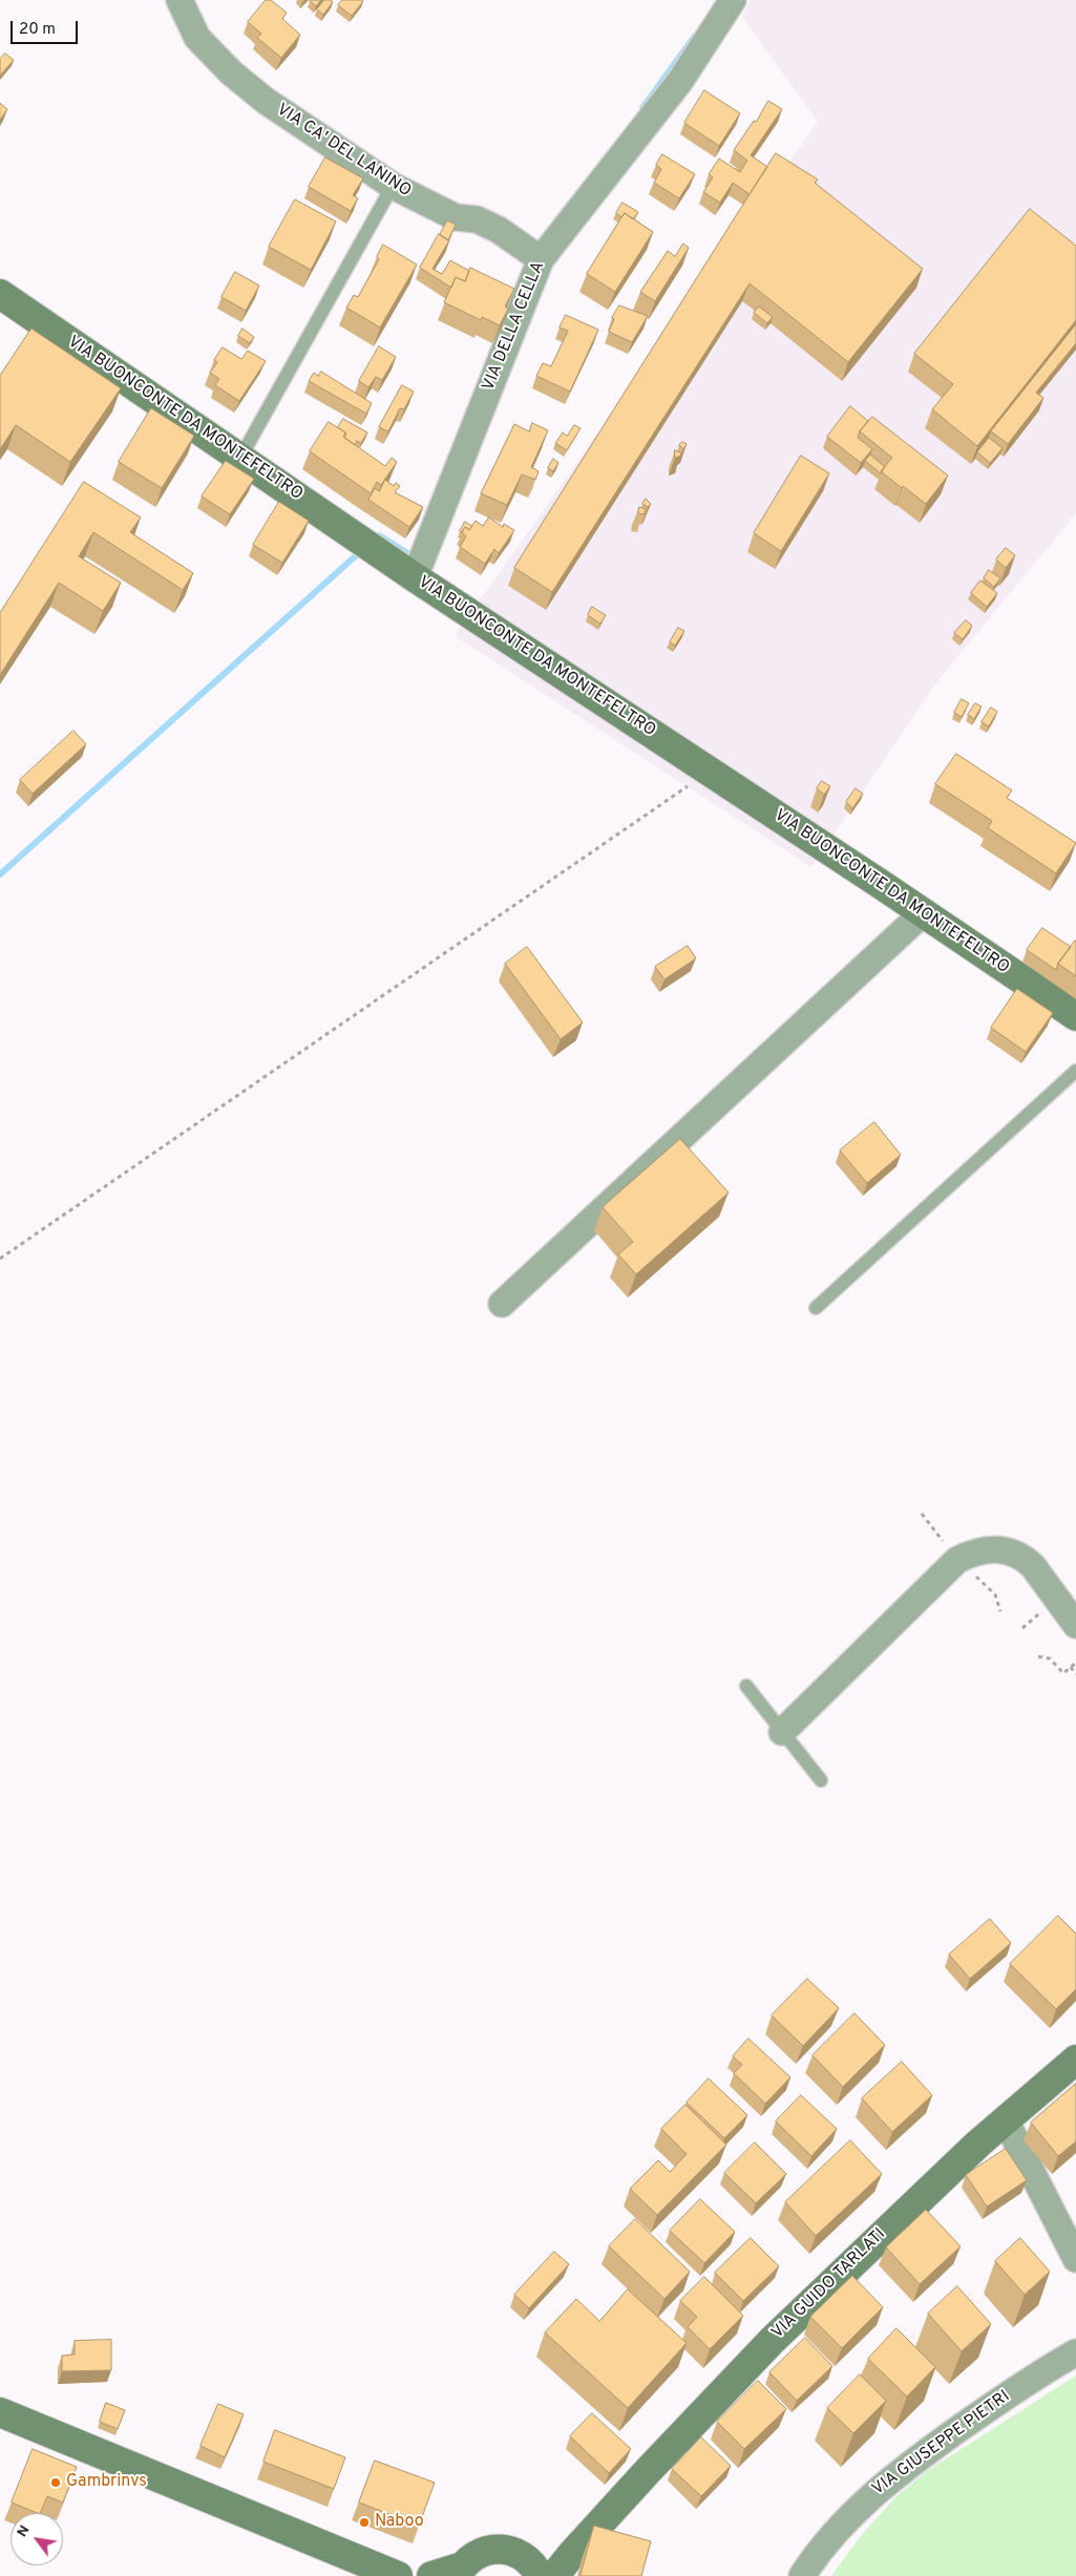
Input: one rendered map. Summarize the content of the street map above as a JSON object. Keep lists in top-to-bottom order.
{
  "streets": {
    "main road": ["VIA BUONCONTE DA MONTEFELTRO", "VIA GUIDO TARLATI"],
    "street": ["VIA CA' DEL LANINO", "VIA DELLA CELLA", "VIA GIUSEPPE PIETRI"]
  },
  "crossings": [
    ["VIA CA' DEL LANINO", "VIA DELLA CELLA"],
    ["VIA DELLA CELLA", "VIA BUONCONTE DA MONTEFELTRO"]
  ],
  "places": ["Gambrinvs", "Naboo"],
  "scale_bar": "20 m",
  "north": "top left"
}
